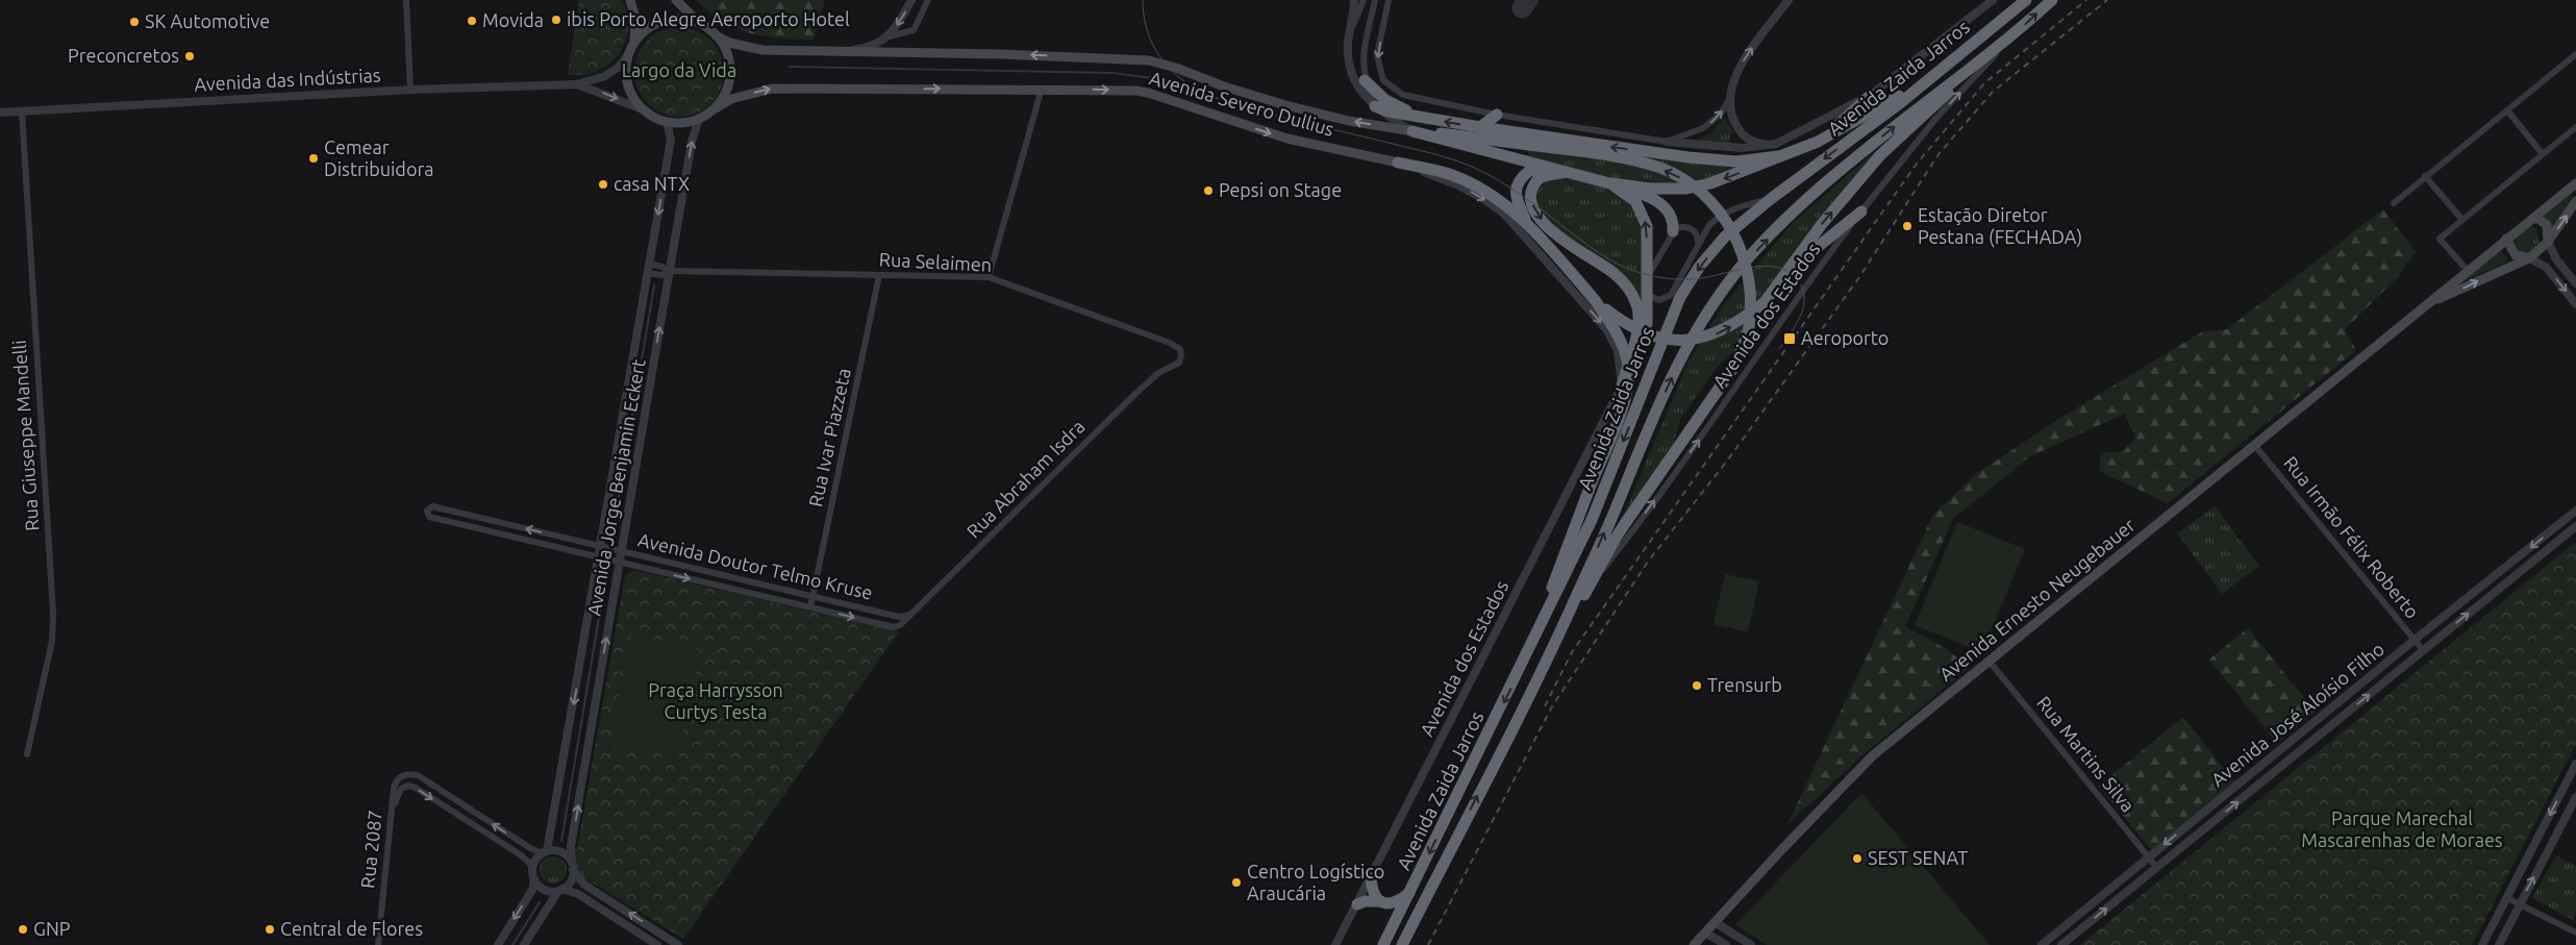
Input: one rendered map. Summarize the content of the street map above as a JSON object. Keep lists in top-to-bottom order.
{
  "streets": {
    "highway": ["Avenida Zaida Jarros"],
    "main road": ["Avenida Severo Dullius", "Avenida Ernesto Neugebauer"],
    "street": [
      "Avenida das Indústrias",
      "Rua Selaimen",
      "Avenida dos Estados",
      "Rua Giuseppe Mandelli",
      "Rua Ivar Piazzeta",
      "Rua Abraham Isdra",
      "Avenida Jorge Benjamin Eckert",
      "Rua Irmão Félix Roberto",
      "Avenida Doutor Telmo Kruse",
      "Avenida José Aloísio Filho",
      "Rua Martins Silva",
      "Rua 2087"
    ]
  },
  "crossings": [
    ["Avenida Zaida Jarros", "Avenida dos Estados"],
    ["Avenida das Indústrias", "Avenida Severo Dullius"],
    ["Avenida das Indústrias", "Rua Giuseppe Mandelli"],
    ["Avenida das Indústrias", "Avenida Jorge Benjamin Eckert"],
    ["Avenida Severo Dullius", "Avenida dos Estados"],
    ["Avenida Severo Dullius", "Avenida Jorge Benjamin Eckert"],
    ["Rua Selaimen", "Rua Ivar Piazzeta"],
    ["Rua Selaimen", "Rua Abraham Isdra"],
    ["Rua Selaimen", "Avenida Jorge Benjamin Eckert"],
    ["Rua Ivar Piazzeta", "Avenida Doutor Telmo Kruse"],
    ["Rua Abraham Isdra", "Avenida Doutor Telmo Kruse"],
    ["Avenida Jorge Benjamin Eckert", "Avenida Doutor Telmo Kruse"],
    ["Avenida Jorge Benjamin Eckert", "Rua 2087"],
    ["Rua Irmão Félix Roberto", "Avenida Ernesto Neugebauer"],
    ["Rua Irmão Félix Roberto", "Avenida José Aloísio Filho"],
    ["Avenida Ernesto Neugebauer", "Rua Martins Silva"],
    ["Avenida José Aloísio Filho", "Rua Martins Silva"]
  ],
  "one_way": ["Avenida dos Estados"],
  "parks": ["Largo da Vida", "Praça Harrysson Curtys Testa", "Parque Marechal Mascarenhas de Moraes"],
  "places": {
    "other": [
      "ibis Porto Alegre Aeroporto Hotel",
      "Movida",
      "SK Automotive",
      "Preconcretos",
      "Cemear Distribuidora",
      "casa NTX",
      "Pepsi on Stage",
      "Estação Diretor Pestana (FECHADA)",
      "Trensurb",
      "SEST SENAT",
      "Centro Logístico Araucária",
      "GNP",
      "Central de Flores"
    ],
    "transit": ["Aeroporto"]
  }
}
